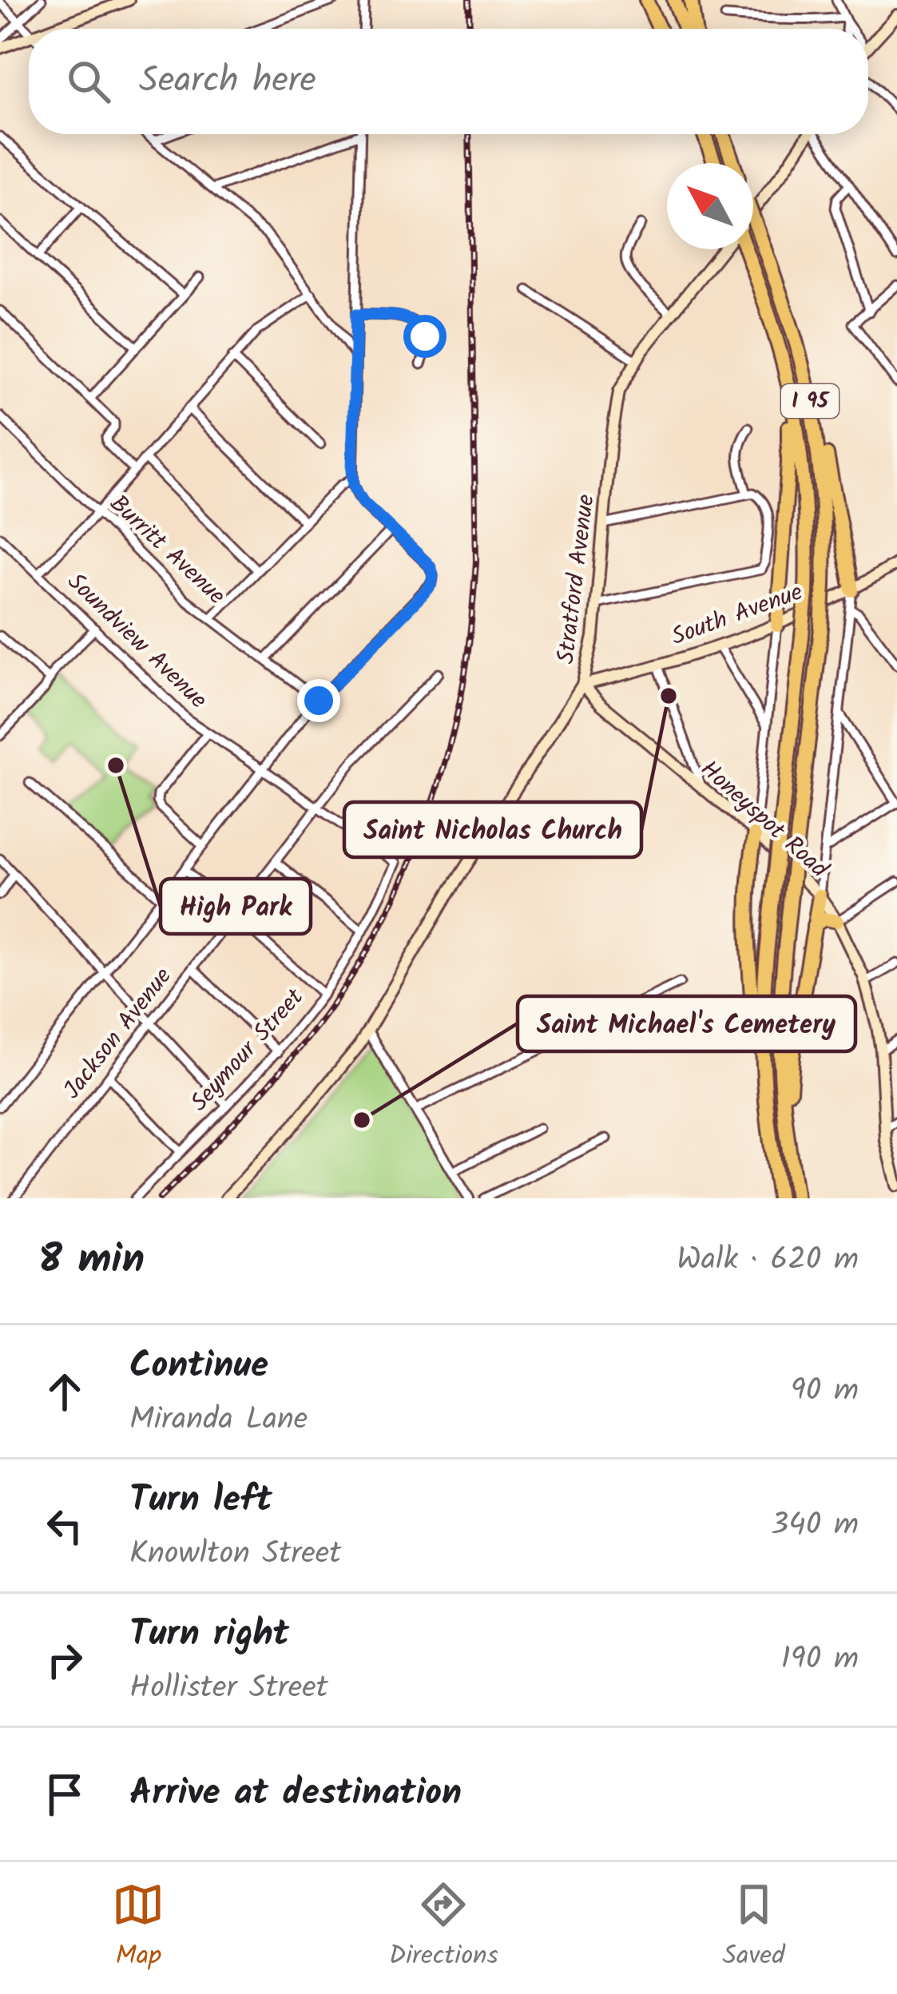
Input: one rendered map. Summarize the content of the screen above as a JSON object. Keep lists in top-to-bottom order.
{
  "streets": {
    "highway": ["I 95"],
    "main road": ["Stratford Avenue", "South Avenue", "Honeyspot Road"],
    "street": [
      "Burritt Avenue",
      "Soundview Avenue",
      "Jackson Avenue",
      "Seymour Street"
    ]
  },
  "crossings": [
    ["Stratford Avenue", "South Avenue"],
    ["Stratford Avenue", "Honeyspot Road"],
    ["South Avenue", "Honeyspot Road"],
    ["Soundview Avenue", "Jackson Avenue"],
    ["Soundview Avenue", "Seymour Street"]
  ],
  "places": ["Saint Nicholas Church", "High Park", "Saint Michael's Cemetery"],
  "north": "top left",
  "page": {
    "search": "Search here",
    "heading": ["8 min", "Walk · 620 m"],
    "list": [
      ["Continue", "Miranda Lane", "90 m"],
      ["Turn left", "Knowlton Street", "340 m"],
      ["Turn right", "Hollister Street", "190 m"],
      "Arrive at destination"
    ],
    "nav": ["Map", "Directions", "Saved"]
  }
}
